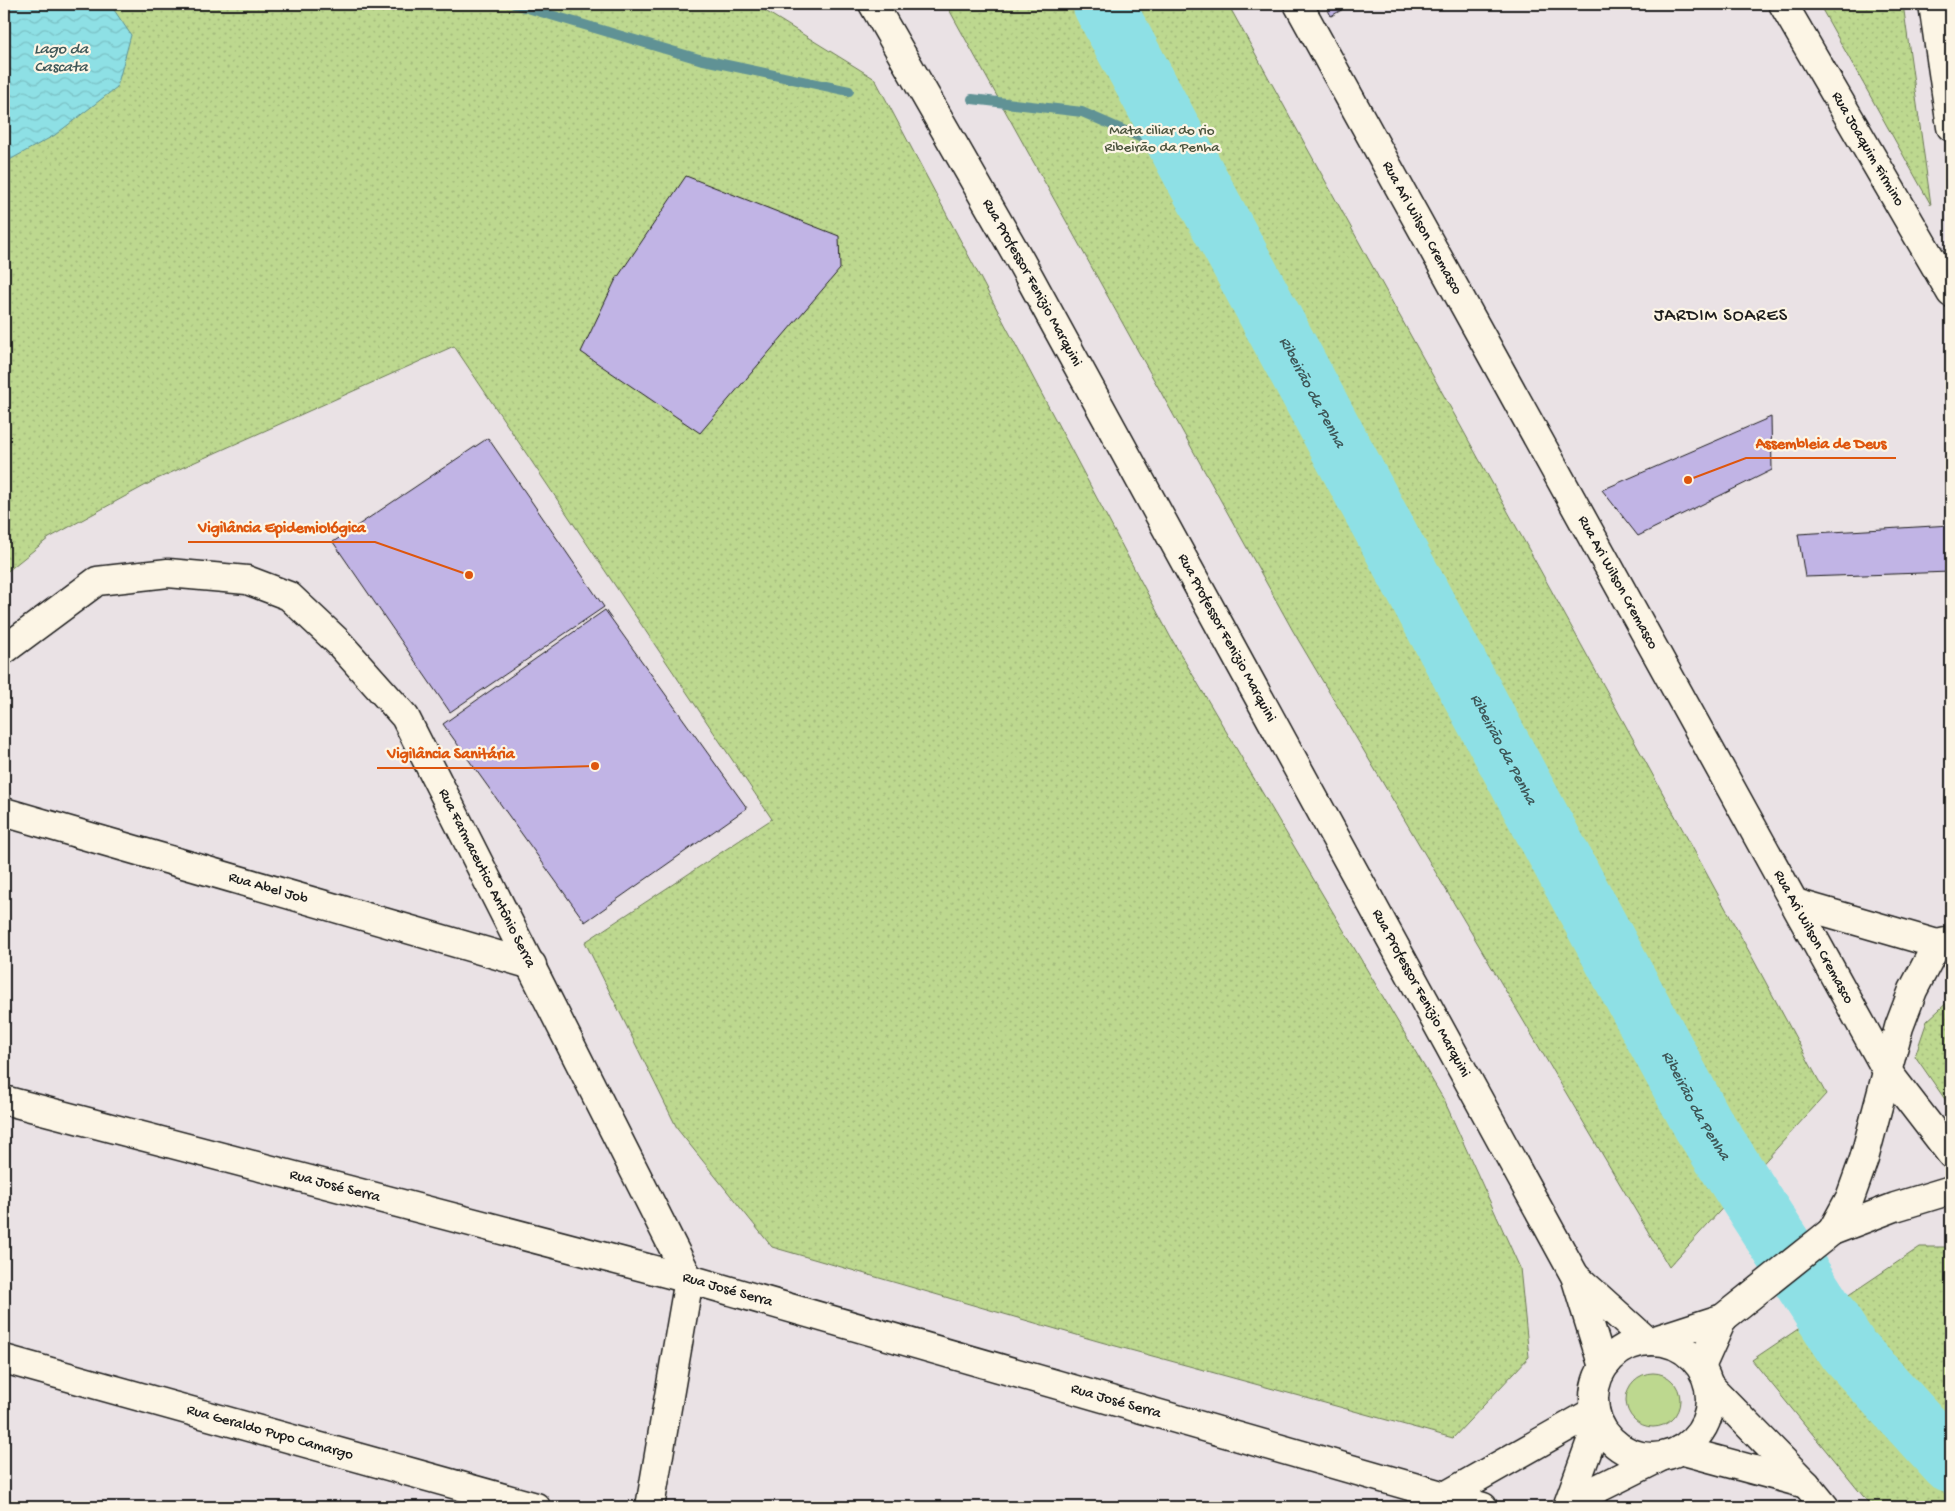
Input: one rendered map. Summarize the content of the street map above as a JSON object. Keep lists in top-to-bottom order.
{
  "streets": {
    "street": [
      "Rua Joaquim Firmino",
      "Rua Ari Wilson Cremasco",
      "Rua Professor Fenizio Marquini",
      "Rua Farmaceutico Antônio Serra",
      "Rua Abel Job",
      "Rua José Serra",
      "Rua Geraldo Pupo Camargo"
    ]
  },
  "crossings": [
    ["Rua Farmaceutico Antônio Serra", "Rua Abel Job"],
    ["Rua Farmaceutico Antônio Serra", "Rua José Serra"]
  ],
  "districts": ["JARDIM SOARES"],
  "water": ["Lago da Cascata", "Ribeirão da Penha"],
  "parks": ["Mata ciliar do rio Ribeirão da Penha"],
  "places": ["Assembleia de Deus", "Vigilância Epidemiológica", "Vigilância Sanitária"]
}
